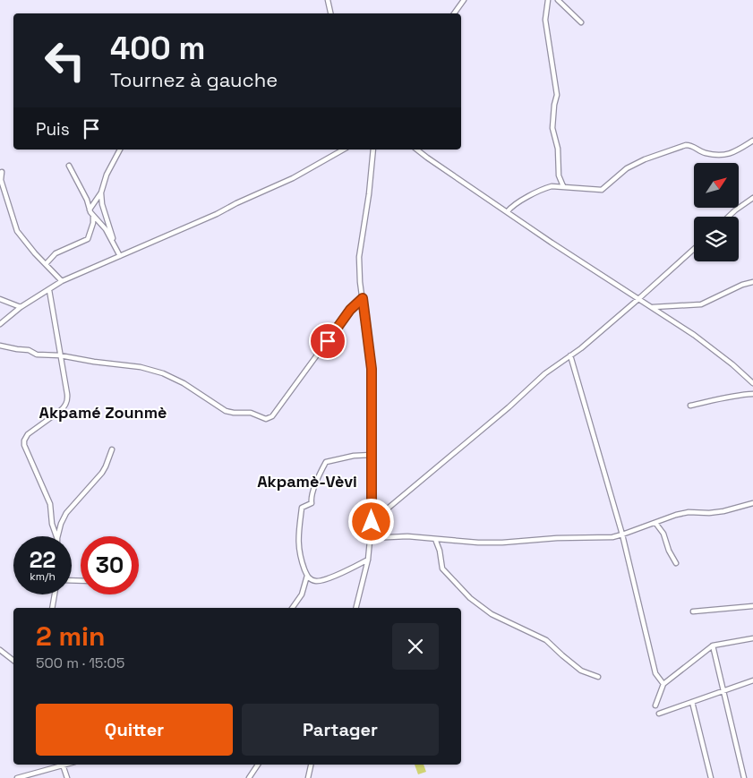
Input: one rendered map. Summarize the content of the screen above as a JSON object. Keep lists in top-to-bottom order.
{
  "districts": ["Akpamé Zounmè", "Akpamè-Vèvi"],
  "north": "top right",
  "page": {
    "turn": ["400 m", "Tournez à gauche"],
    "then": "Puis",
    "speed": "22 km/h",
    "limit": "30",
    "heading": ["2 min", "500 m · 15:05"],
    "buttons": ["Quitter", "Partager"]
  }
}
